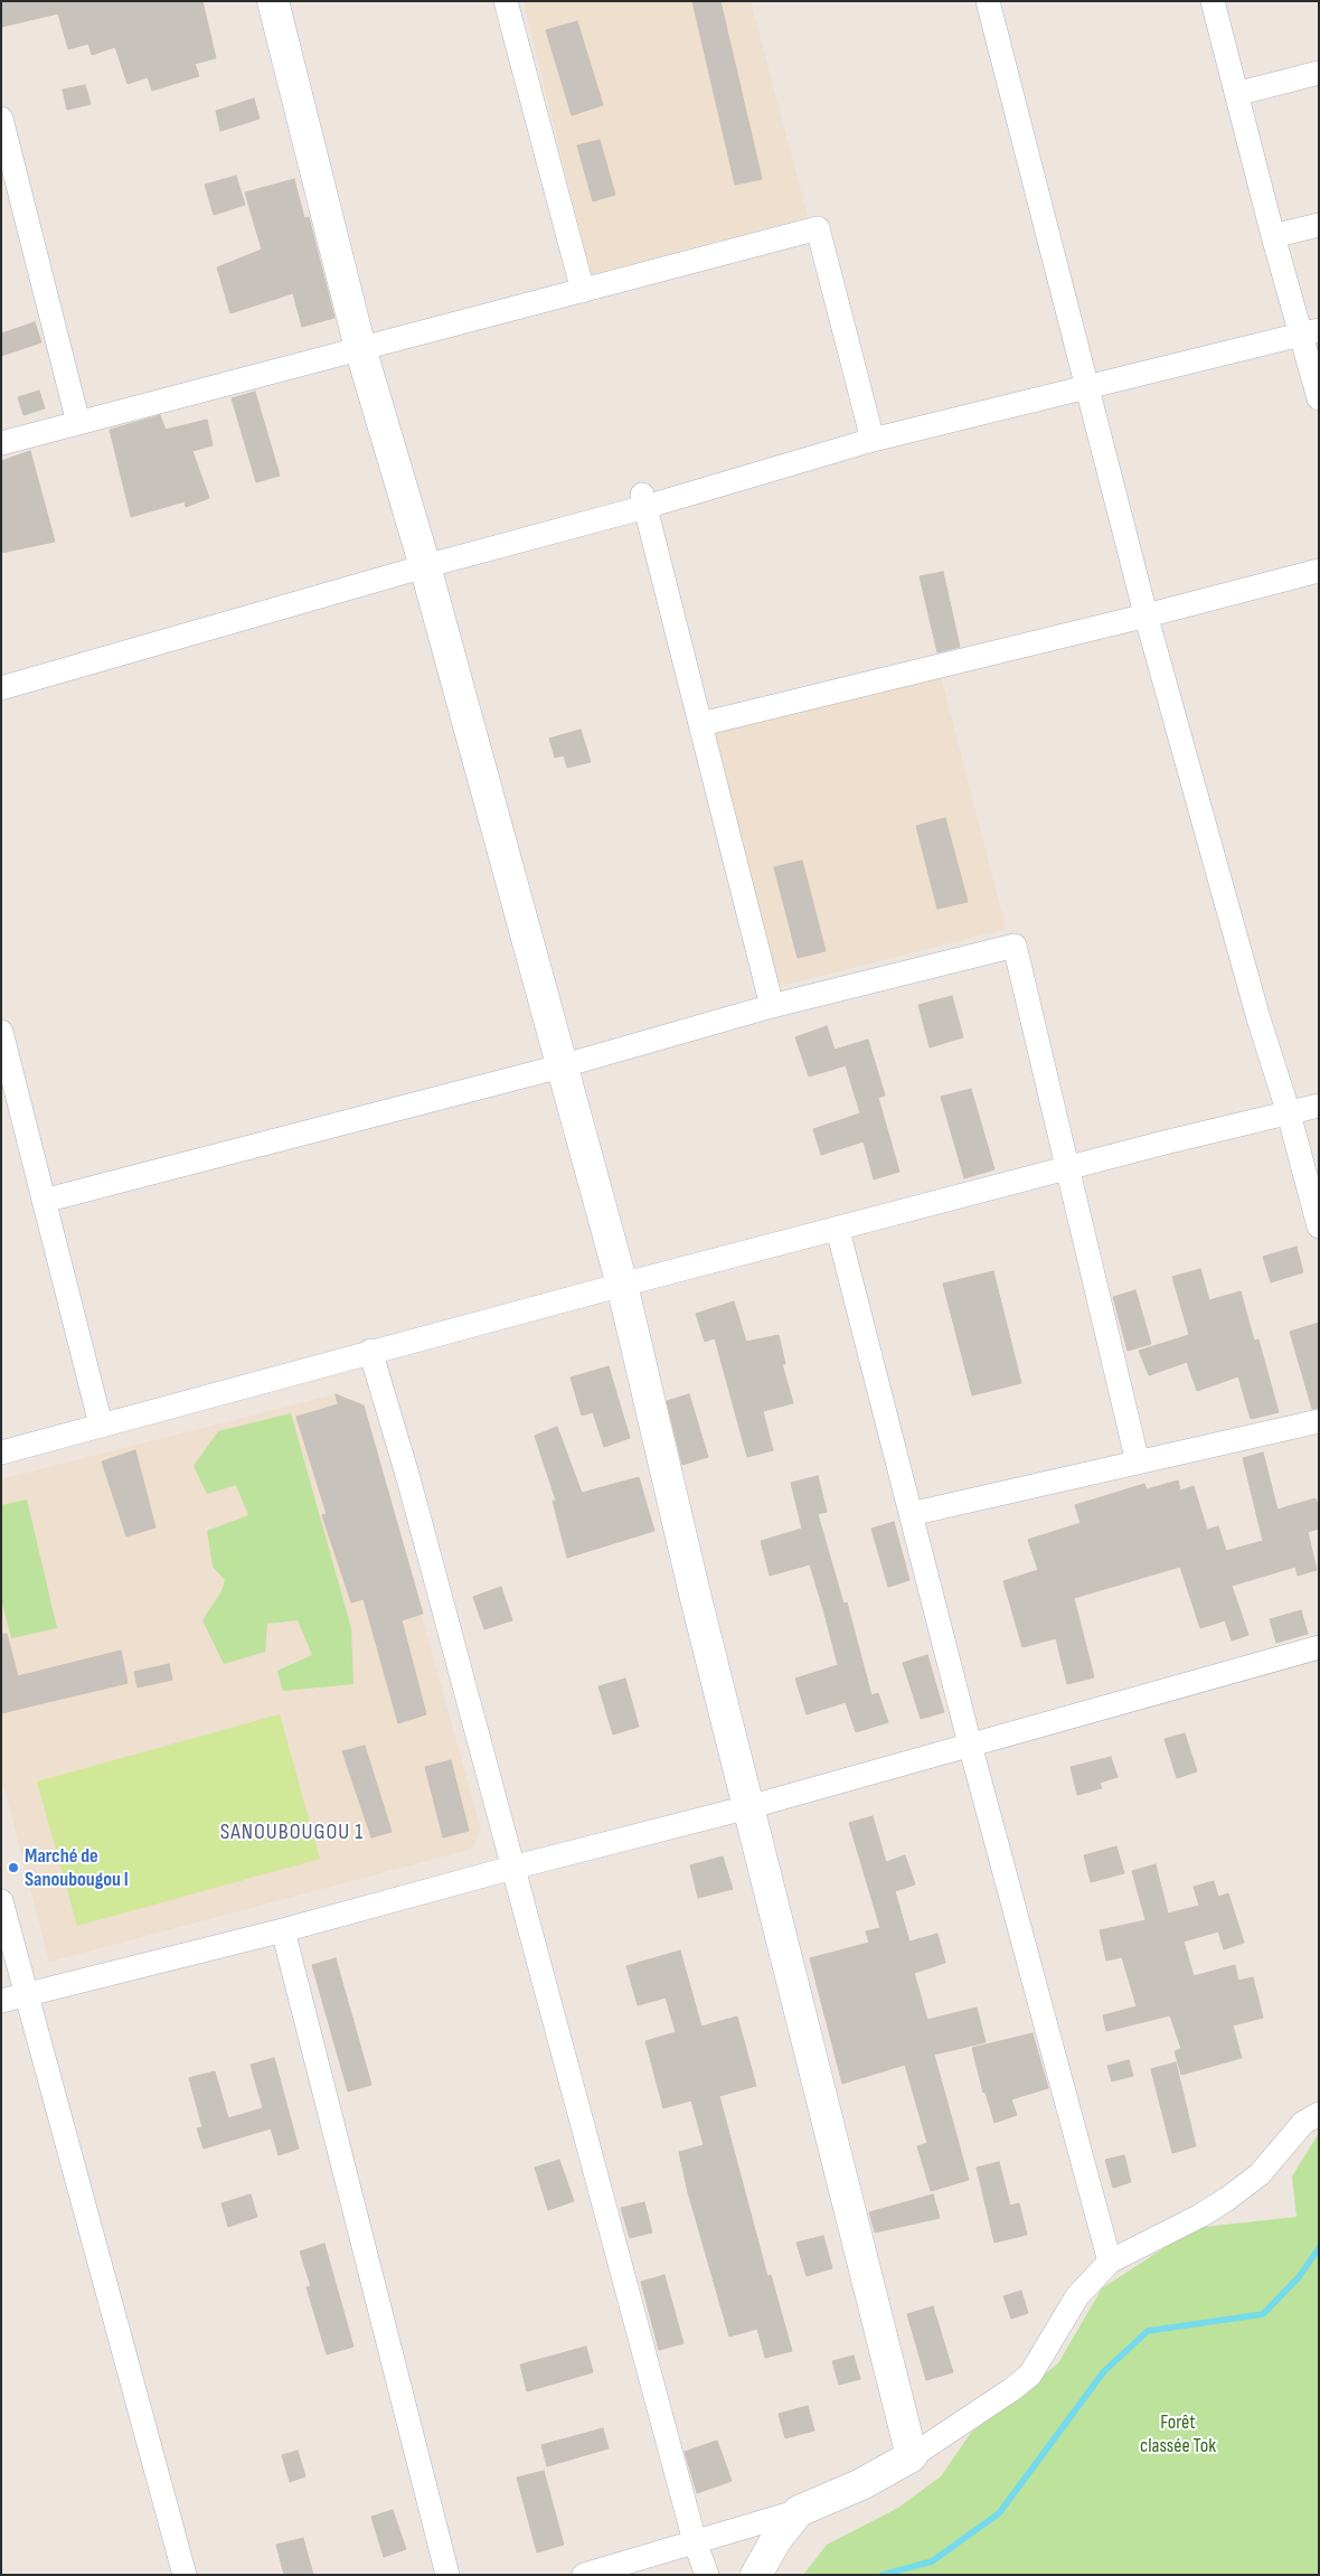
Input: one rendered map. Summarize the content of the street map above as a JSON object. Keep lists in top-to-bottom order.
{
  "districts": ["SANOUBOUGOU 1"],
  "parks": ["Forêt classée Tok"],
  "places": ["Marché de Sanoubougou I"]
}
